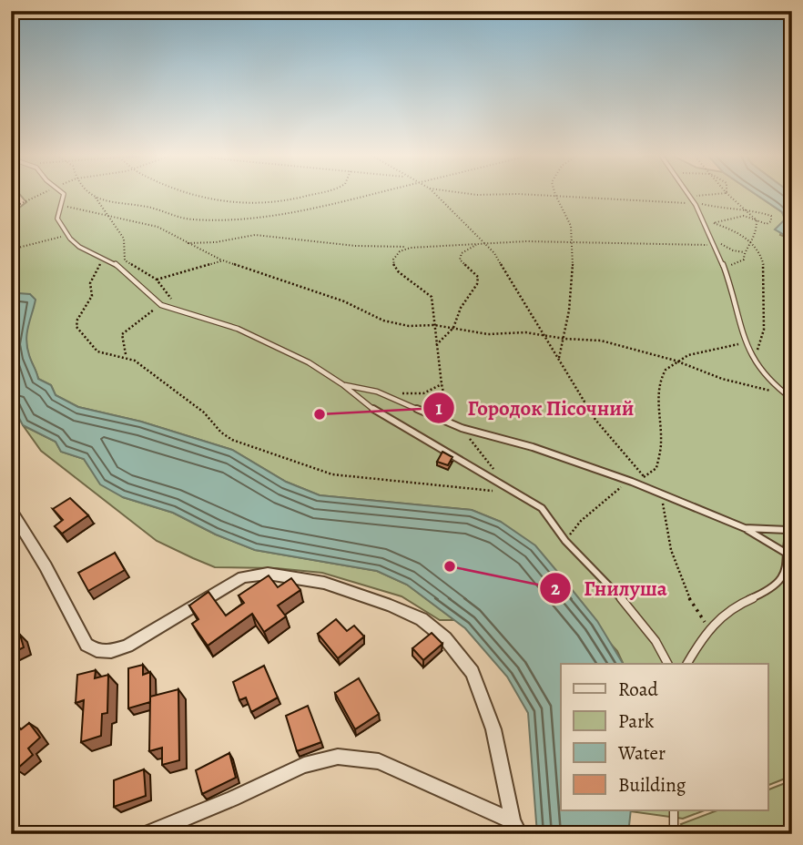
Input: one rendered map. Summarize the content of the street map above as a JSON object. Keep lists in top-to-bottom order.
{
  "places": ["Городок Пісочний", "Гнилуша"],
  "legend": [
    "Road",
    "Park",
    "Water",
    "Building"
  ]
}
